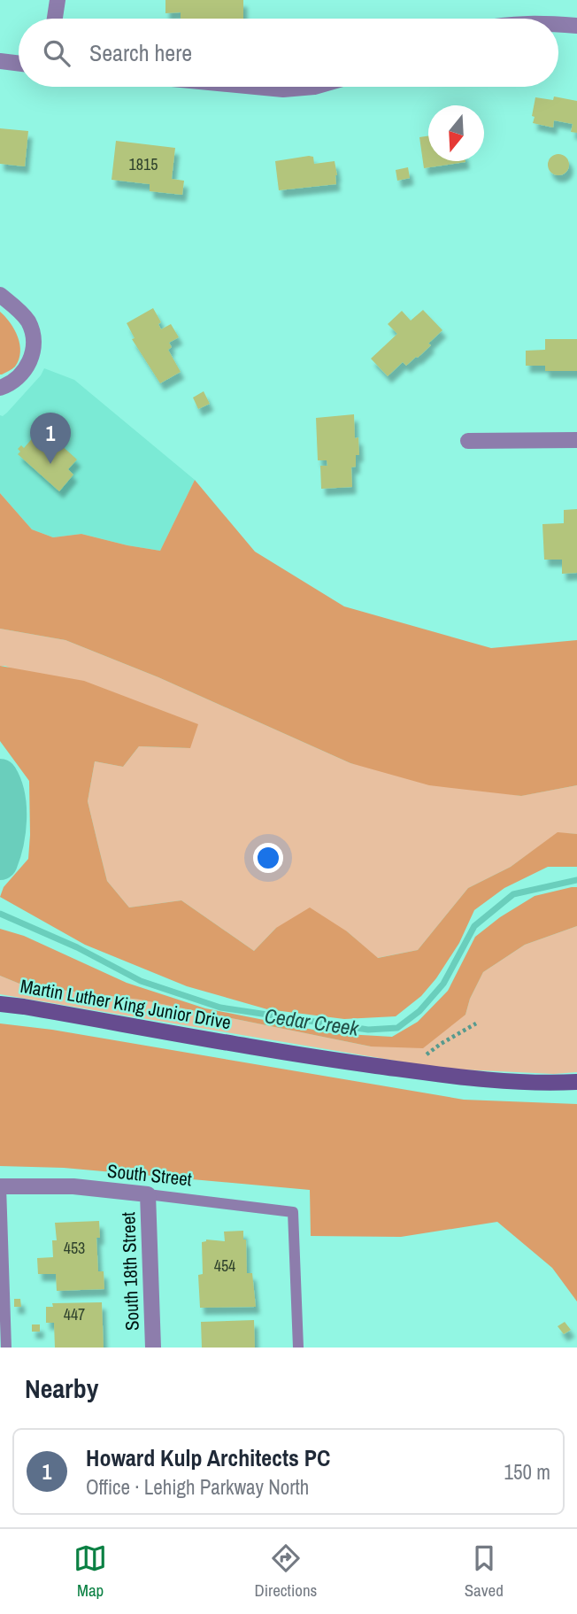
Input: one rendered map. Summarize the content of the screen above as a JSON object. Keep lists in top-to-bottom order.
{
  "streets": {
    "main road": ["Martin Luther King Junior Drive"],
    "street": ["South Street", "South 18th Street"]
  },
  "crossings": [
    ["South Street", "South 18th Street"]
  ],
  "water": ["Cedar Creek"],
  "house_numbers": [
    "1815",
    "453",
    "454",
    "447"
  ],
  "north": "bottom",
  "page": {
    "search": "Search here",
    "pins": "1",
    "heading": "Nearby",
    "list": [
      {
        "mark": "1",
        "name": "Howard Kulp Architects PC",
        "note": "Office · Lehigh Parkway North",
        "value": "150 m"
      }
    ],
    "nav": ["Map", "Directions", "Saved"]
  }
}
